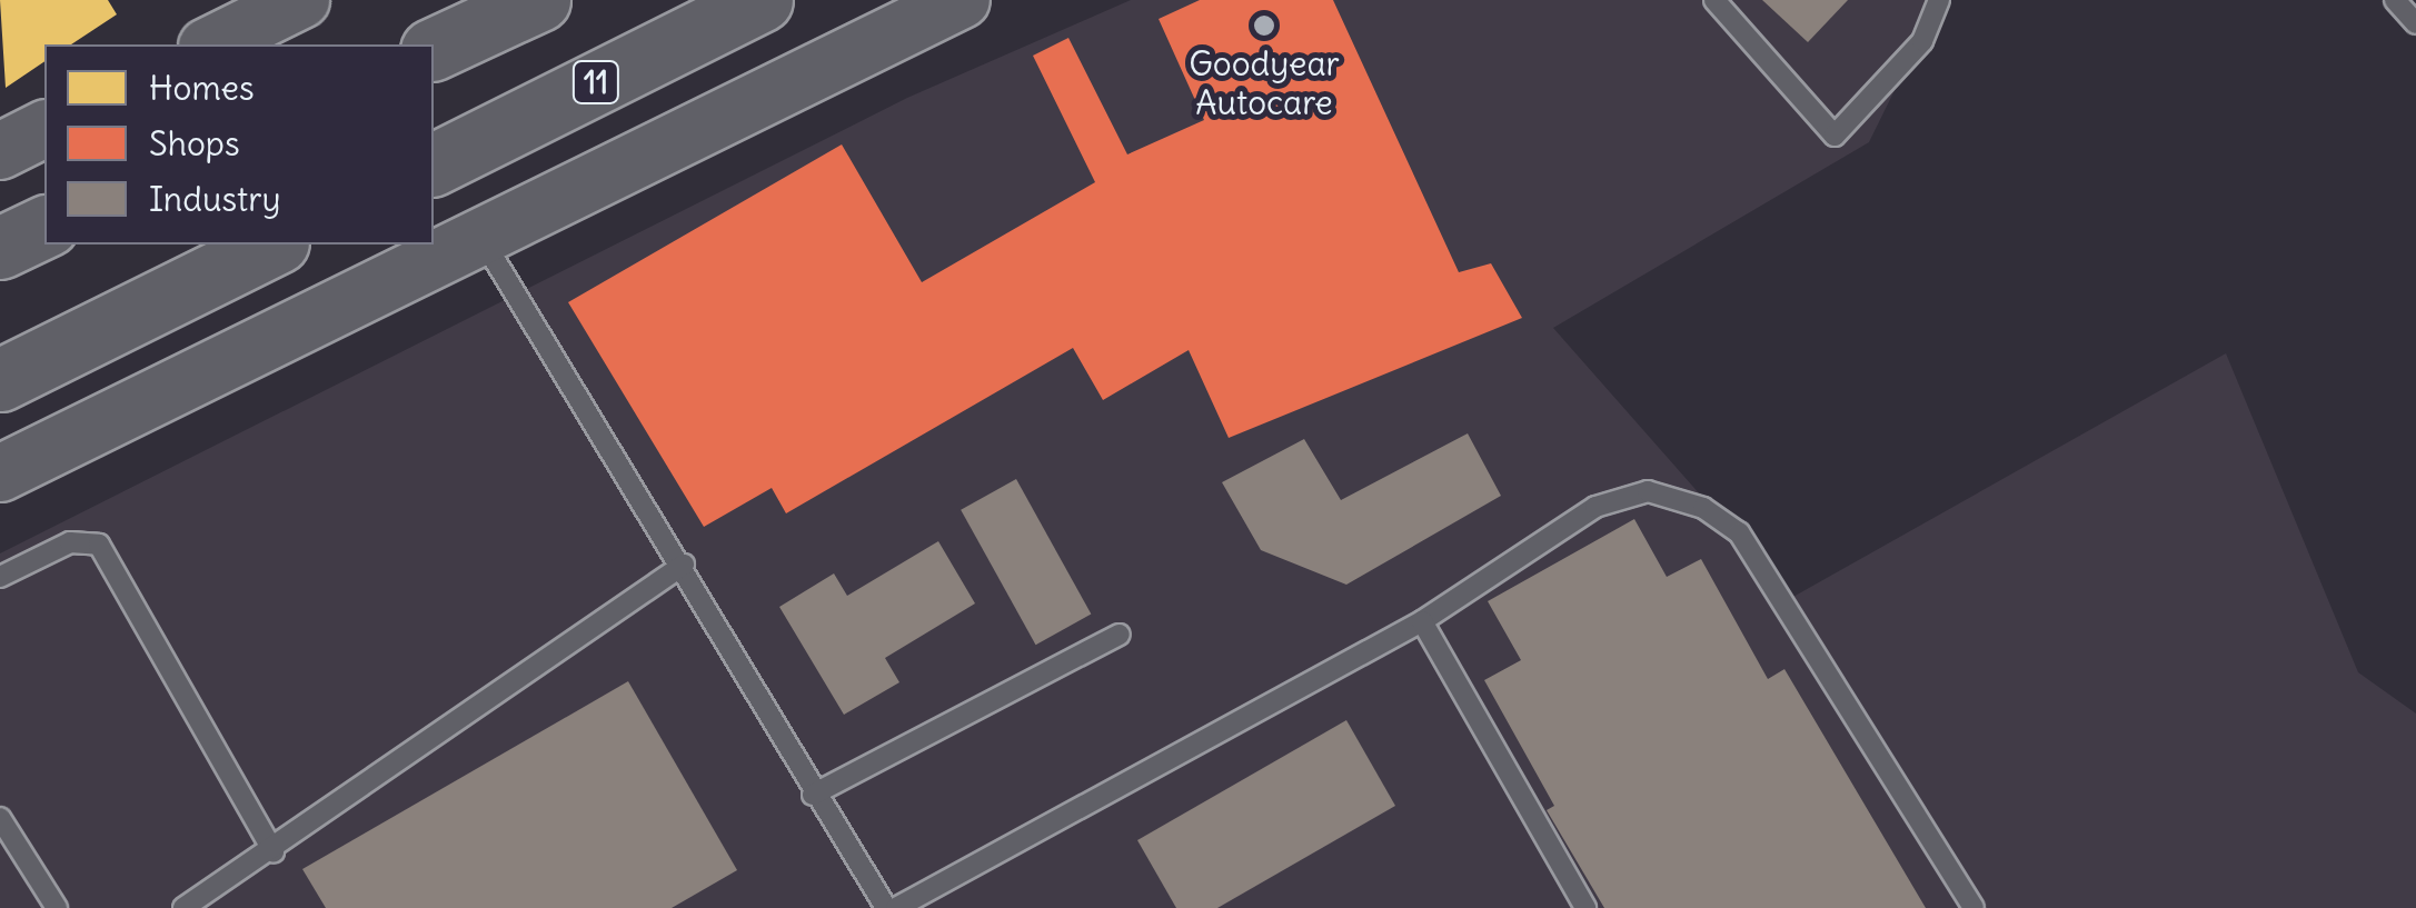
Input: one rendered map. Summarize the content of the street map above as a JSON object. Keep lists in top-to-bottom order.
{
  "streets": {
    "highway": ["11"]
  },
  "places": ["Goodyear Autocare"],
  "legend": ["Homes", "Shops", "Industry"]
}
